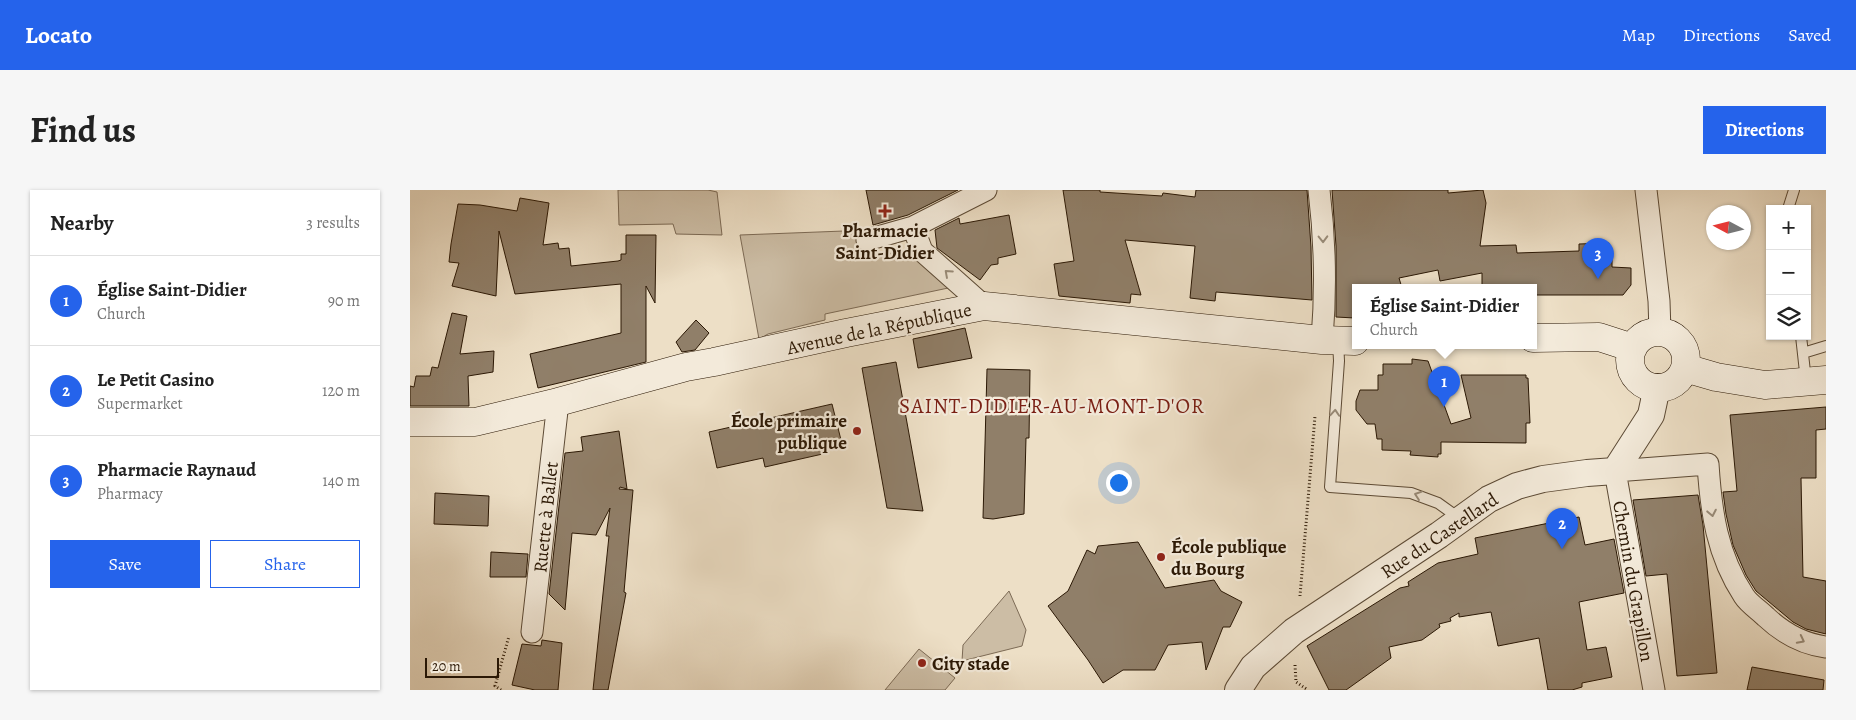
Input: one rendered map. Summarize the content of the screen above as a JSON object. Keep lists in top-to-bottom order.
{
  "streets": {
    "main road": ["Avenue de la République"],
    "street": ["Ruette à Ballet", "Rue du Castellard", "Chemin du Grapillon"]
  },
  "crossings": [
    ["Avenue de la République", "Ruette à Ballet"],
    ["Rue du Castellard", "Chemin du Grapillon"]
  ],
  "districts": ["SAINT-DIDIER-AU-MONT-D'OR"],
  "places": {
    "health": ["Pharmacie Saint-Didier"],
    "other": ["École primaire publique", "École publique du Bourg", "City stade"]
  },
  "scale_bar": "20 m",
  "north": "left",
  "page": {
    "header": "Locato",
    "nav": ["Map", "Directions", "Saved"],
    "title": "Find us",
    "buttons": [
      "Directions",
      ["Save", "Share"]
    ],
    "heading": ["Nearby", "3 results"],
    "map_buttons": ["+", "−"],
    "pins": ["3", "1", "2"],
    "list": [
      {
        "mark": "1",
        "name": "Église Saint-Didier",
        "note": "Church",
        "value": "90 m"
      },
      {
        "mark": "2",
        "name": "Le Petit Casino",
        "note": "Supermarket",
        "value": "120 m"
      },
      {
        "mark": "3",
        "name": "Pharmacie Raynaud",
        "note": "Pharmacy",
        "value": "140 m"
      }
    ],
    "popup": ["Église Saint-Didier", "Church"],
    "scale": "20 m"
  }
}
